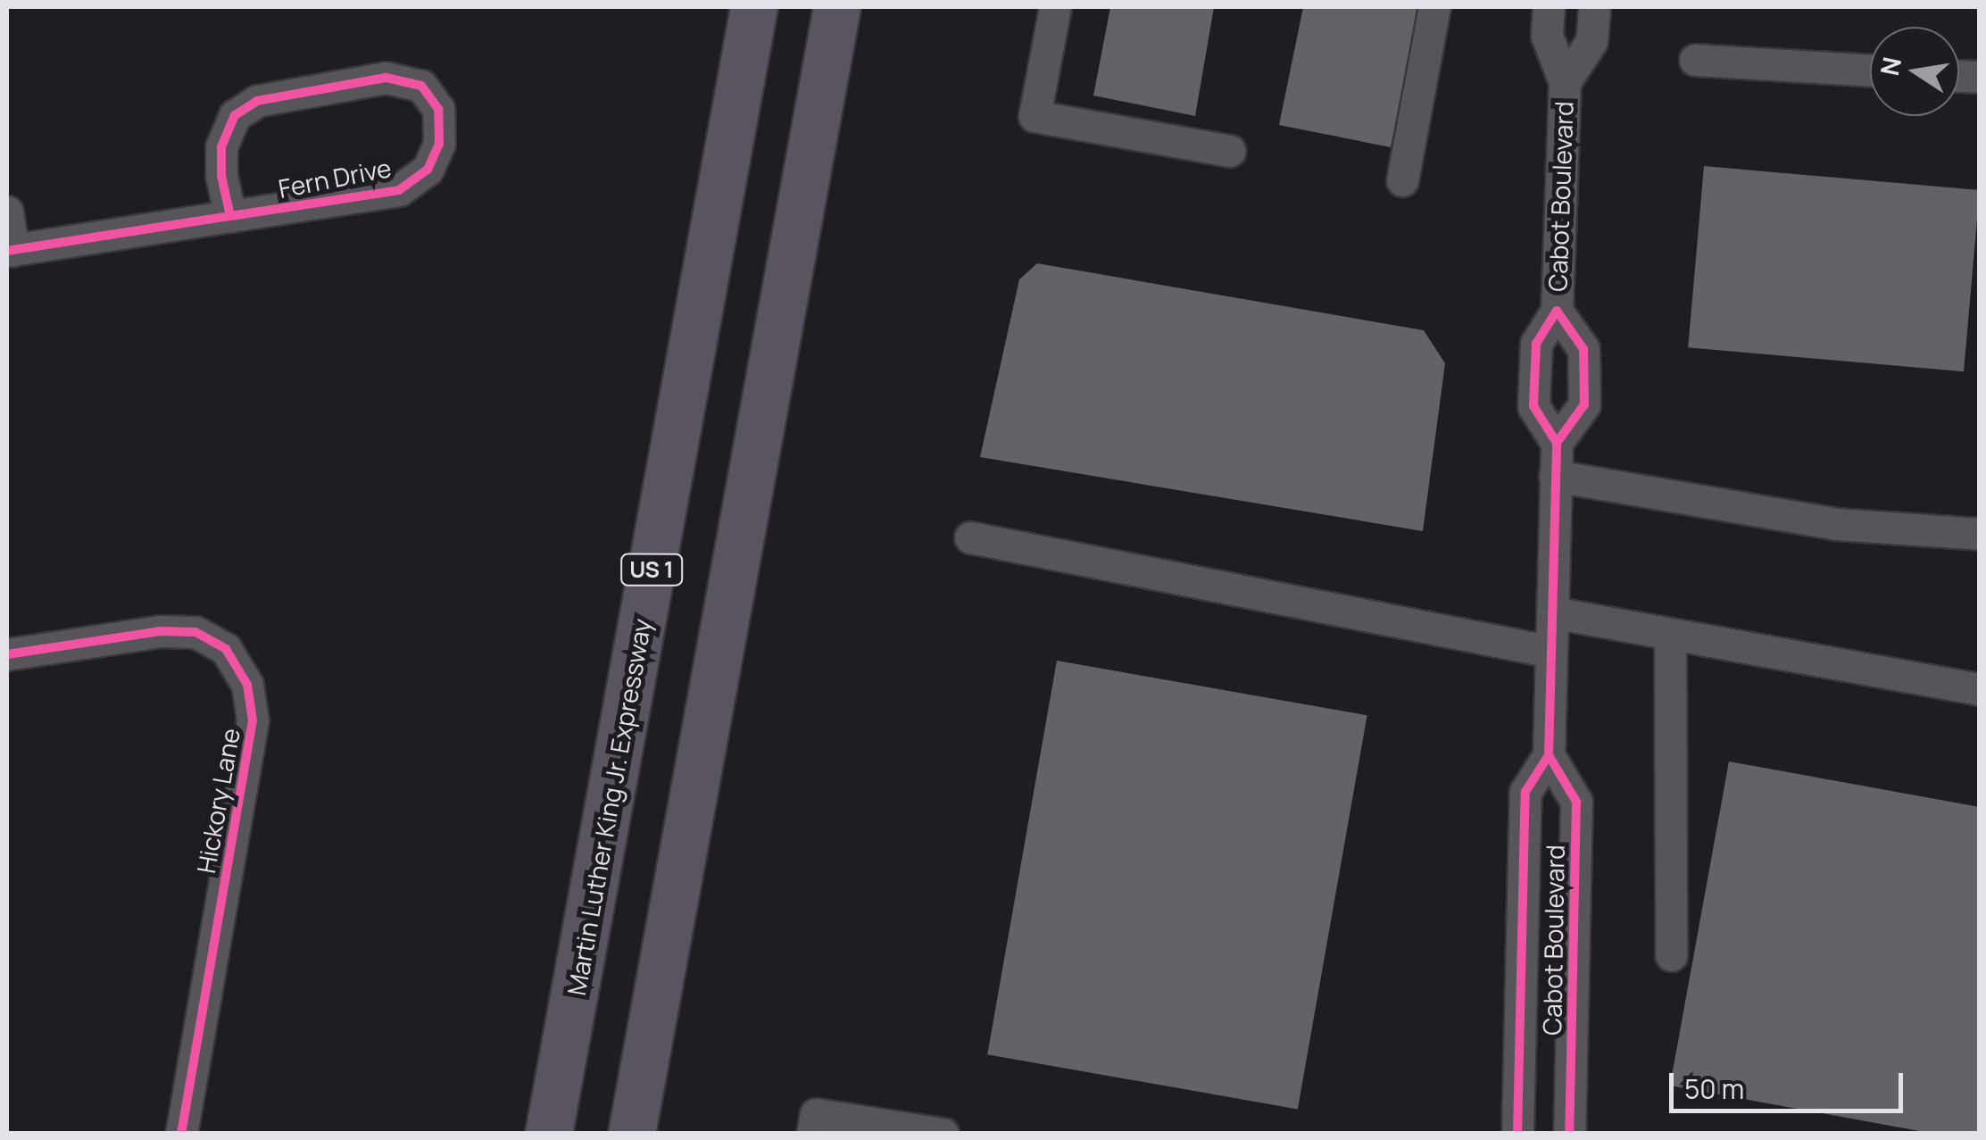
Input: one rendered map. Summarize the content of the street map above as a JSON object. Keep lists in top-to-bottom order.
{
  "streets": {
    "highway": ["US 1", "Martin Luther King Jr. Expressway"],
    "street": ["Fern Drive", "Cabot Boulevard", "Hickory Lane"]
  },
  "scale_bar": "50 m",
  "north": "left"
}
